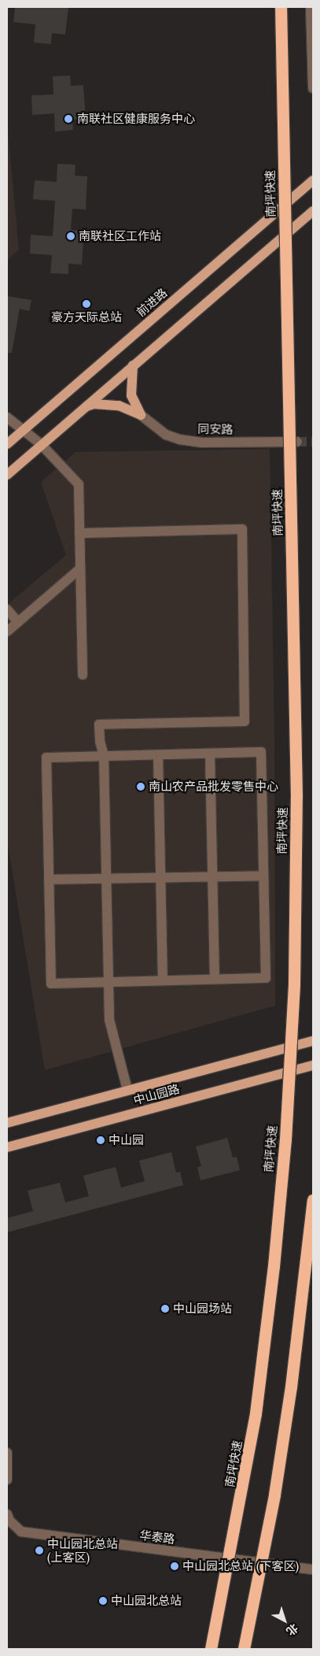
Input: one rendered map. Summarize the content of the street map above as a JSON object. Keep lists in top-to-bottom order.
{
  "streets": {
    "highway": ["南坪快速"],
    "main road": ["前进路", "中山园路"],
    "street": ["同安路", "华泰路"]
  },
  "places": [
    "南联社区健康服务中心",
    "南联社区工作站",
    "豪方天际总站",
    "南山农产品批发零售中心",
    "中山园",
    "中山园场站",
    "中山园北总站 (上客区)",
    "中山园北总站 (下客区)",
    "中山园北总站"
  ],
  "north": "bottom right"
}
